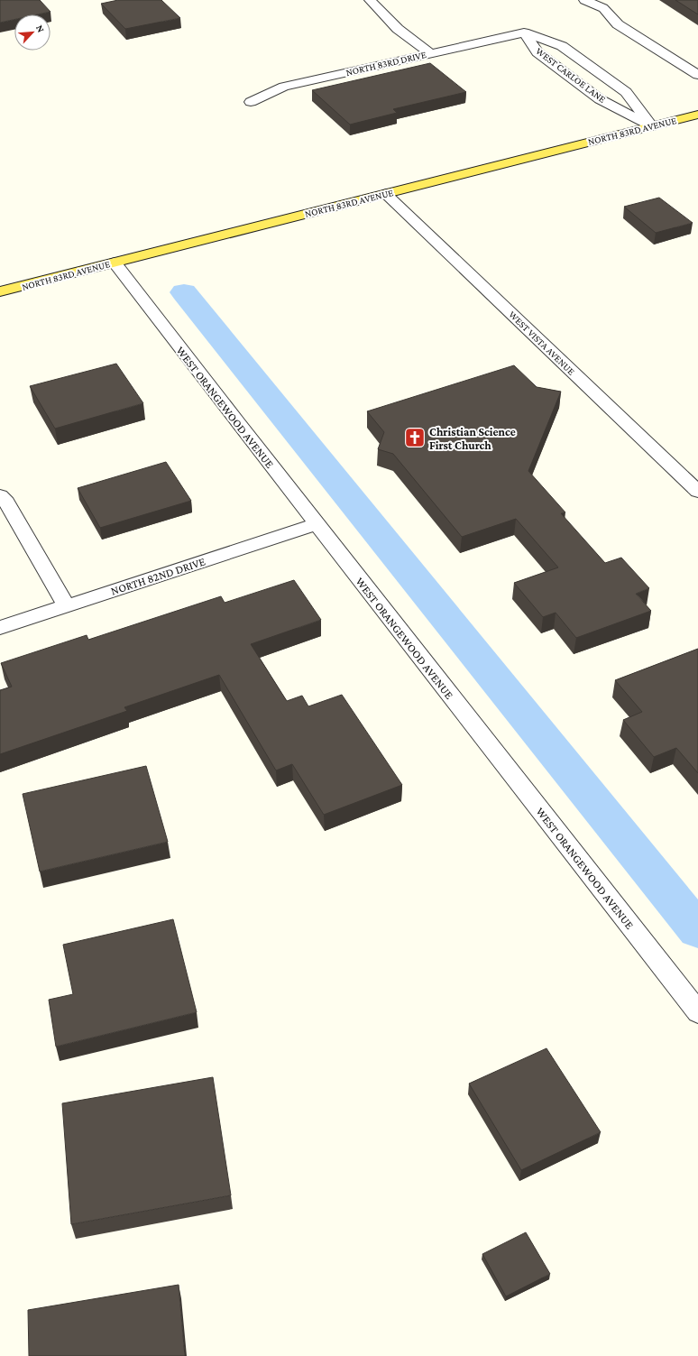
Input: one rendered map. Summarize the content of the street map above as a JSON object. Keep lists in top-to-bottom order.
{
  "streets": {
    "main road": ["NORTH 83RD AVENUE"],
    "street": [
      "NORTH 83RD DRIVE",
      "WEST CARLOE LANE",
      "WEST VISTA AVENUE",
      "WEST ORANGEWOOD AVENUE",
      "NORTH 82ND DRIVE"
    ]
  },
  "crossings": [
    ["NORTH 83RD DRIVE", "WEST CARLOE LANE"],
    ["WEST CARLOE LANE", "NORTH 83RD AVENUE"],
    ["NORTH 83RD AVENUE", "WEST VISTA AVENUE"],
    ["NORTH 83RD AVENUE", "WEST ORANGEWOOD AVENUE"],
    ["WEST ORANGEWOOD AVENUE", "NORTH 82ND DRIVE"]
  ],
  "places": {
    "church": ["Christian Science First Church"]
  },
  "north": "top right"
}
